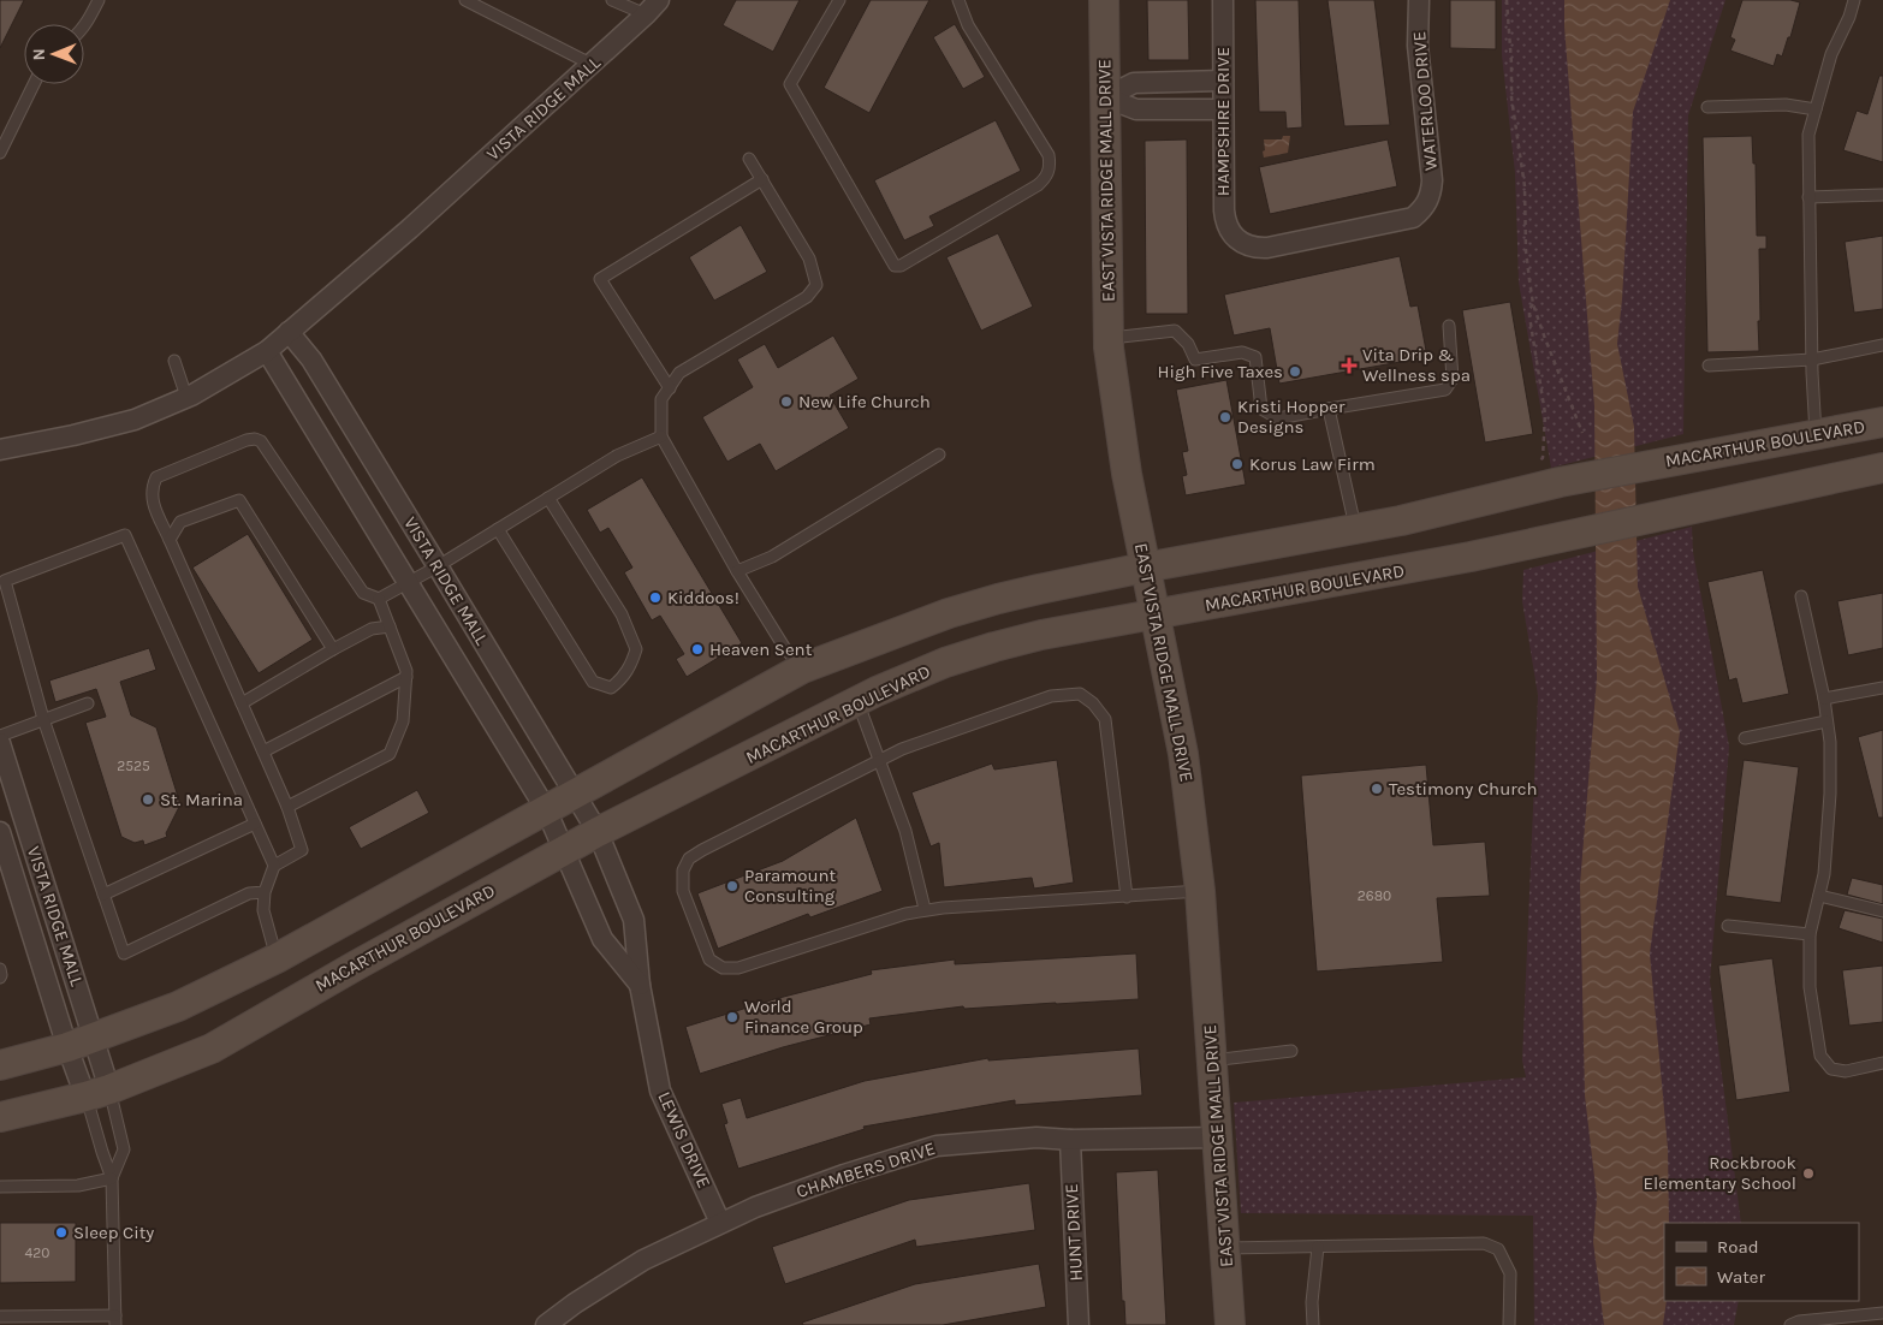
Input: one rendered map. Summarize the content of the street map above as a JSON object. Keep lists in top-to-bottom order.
{
  "streets": {
    "main road": ["EAST VISTA RIDGE MALL DRIVE", "MACARTHUR BOULEVARD"],
    "street": [
      "WATERLOO DRIVE",
      "VISTA RIDGE MALL",
      "HAMPSHIRE DRIVE",
      "LEWIS DRIVE",
      "CHAMBERS DRIVE",
      "HUNT DRIVE"
    ]
  },
  "crossings": [
    ["WATERLOO DRIVE", "HAMPSHIRE DRIVE"],
    ["VISTA RIDGE MALL", "MACARTHUR BOULEVARD"],
    ["VISTA RIDGE MALL", "LEWIS DRIVE"],
    ["EAST VISTA RIDGE MALL DRIVE", "MACARTHUR BOULEVARD"],
    ["EAST VISTA RIDGE MALL DRIVE", "CHAMBERS DRIVE"],
    ["MACARTHUR BOULEVARD", "LEWIS DRIVE"],
    ["LEWIS DRIVE", "CHAMBERS DRIVE"],
    ["CHAMBERS DRIVE", "HUNT DRIVE"]
  ],
  "places": {
    "health": ["Vita Drip & Wellness spa"],
    "other": [
      "High Five Taxes",
      "New Life Church",
      "Kristi Hopper Designs",
      "Korus Law Firm",
      "Kiddoos!",
      "Heaven Sent",
      "Testimony Church",
      "St. Marina",
      "Paramount Consulting",
      "World Finance Group",
      "Rockbrook Elementary School",
      "Sleep City"
    ]
  },
  "house_numbers": ["2525", "2680", "420"],
  "legend": ["Road", "Water"],
  "north": "left"
}
